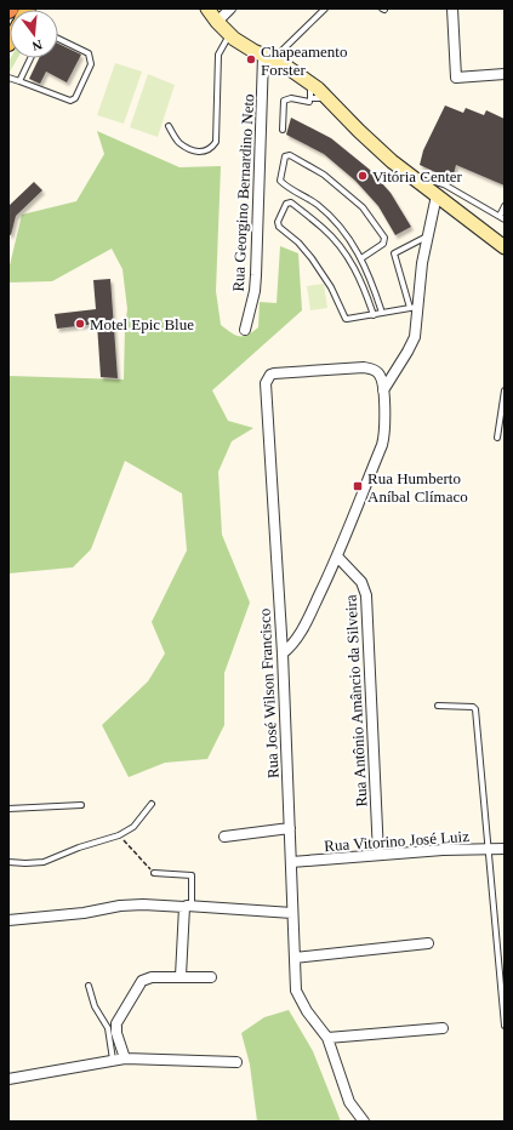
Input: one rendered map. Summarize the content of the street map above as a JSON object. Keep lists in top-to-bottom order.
{
  "streets": {
    "street": [
      "Rua Georgino Bernardino Neto",
      "Rua José Wilson Francisco",
      "Rua Antônio Amâncio da Silveira",
      "Rua Vitorino José Luiz"
    ]
  },
  "crossings": [
    ["Rua José Wilson Francisco", "Rua Vitorino José Luiz"],
    ["Rua Antônio Amâncio da Silveira", "Rua Vitorino José Luiz"]
  ],
  "places": {
    "other": ["Chapeamento Forster", "Vitória Center", "Motel Epic Blue"],
    "transit": ["Rua Humberto Aníbal Clímaco"]
  },
  "north": "bottom"
}
